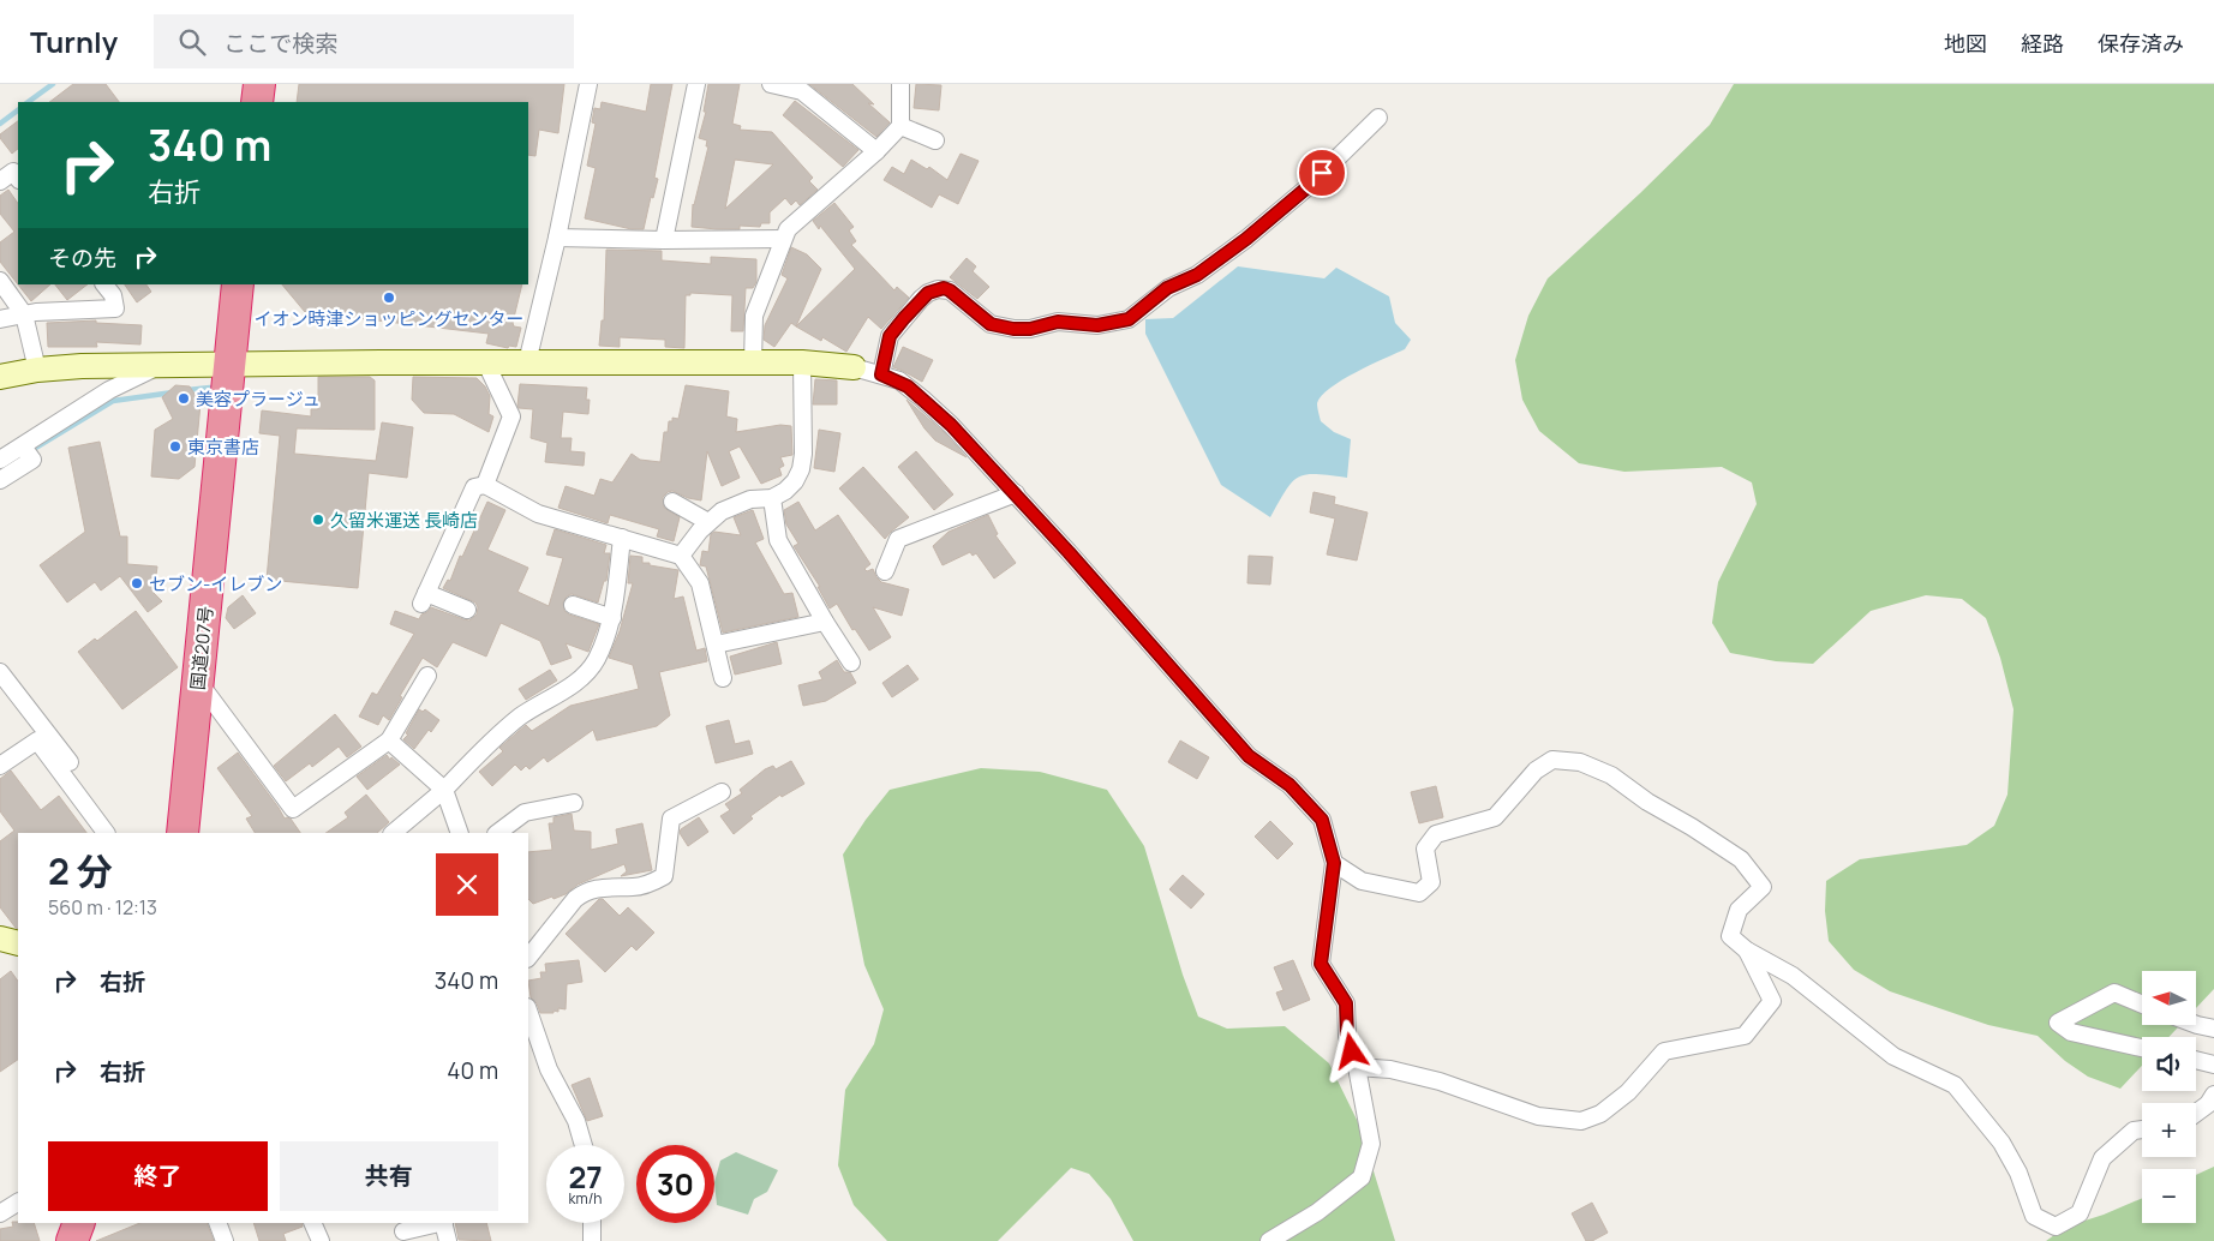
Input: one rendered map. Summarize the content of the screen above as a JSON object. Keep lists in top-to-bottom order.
{
  "streets": {
    "highway": ["国道207号"]
  },
  "places": [
    "イオン時津ショッピングセンター",
    "美容プラージュ",
    "東京書店",
    "久留米運送 長崎店",
    "セブン-イレブン"
  ],
  "north": "left",
  "page": {
    "header": "Turnly",
    "search": "ここで検索",
    "nav": ["地図", "経路", "保存済み"],
    "turn": ["340 m", "右折"],
    "then": "その先",
    "heading": ["2 分", "560 m · 12:13"],
    "list": [
      {
        "name": "右折",
        "value": "340 m"
      },
      {
        "name": "右折",
        "value": "40 m"
      }
    ],
    "map_buttons": ["+", "−"],
    "buttons": ["終了", "共有"],
    "speed": "27 km/h",
    "limit": "30"
  }
}
